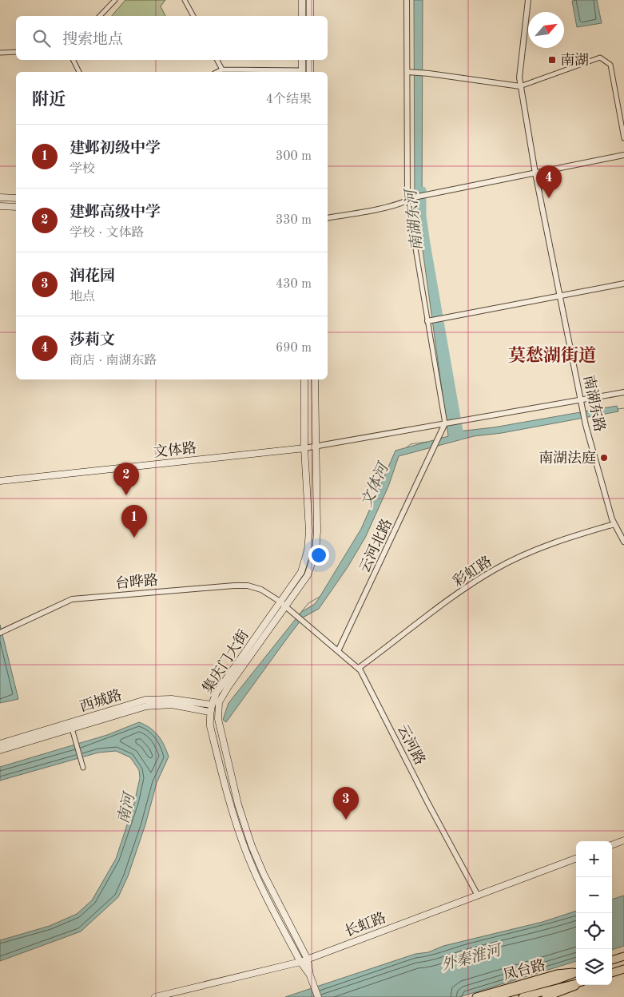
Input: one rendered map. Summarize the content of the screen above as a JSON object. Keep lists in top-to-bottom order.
{
  "streets": {
    "main road": [
      "文体路",
      "集庆门大街",
      "西城路",
      "长虹路",
      "凤台路"
    ],
    "street": [
      "南湖东路",
      "云河北路",
      "彩虹路",
      "台晔路",
      "云河路"
    ]
  },
  "crossings": [
    ["南湖东路", "彩虹路"],
    ["文体路", "集庆门大街"],
    ["云河北路", "云河路"],
    ["彩虹路", "云河路"],
    ["台晔路", "集庆门大街"],
    ["台晔路", "云河路"],
    ["集庆门大街", "西城路"],
    ["集庆门大街", "长虹路"],
    ["云河路", "长虹路"]
  ],
  "districts": ["莫愁湖街道"],
  "water": [
    "南湖东河",
    "文体河",
    "南河",
    "外秦淮河"
  ],
  "places": {
    "transit": ["南湖"],
    "other": ["南湖法庭"]
  },
  "north": "top right",
  "page": {
    "search": "搜索地点",
    "heading": ["附近", "4个结果"],
    "list": [
      {
        "mark": "1",
        "name": "建邺初级中学",
        "note": "学校",
        "value": "300 m"
      },
      {
        "mark": "2",
        "name": "建邺高级中学",
        "note": "学校 · 文体路",
        "value": "330 m"
      },
      {
        "mark": "3",
        "name": "润花园",
        "note": "地点",
        "value": "430 m"
      },
      {
        "mark": "4",
        "name": "莎莉文",
        "note": "商店 · 南湖东路",
        "value": "690 m"
      }
    ],
    "pins": [
      "4",
      "2",
      "1",
      "3"
    ],
    "map_buttons": ["+", "−"]
  }
}
